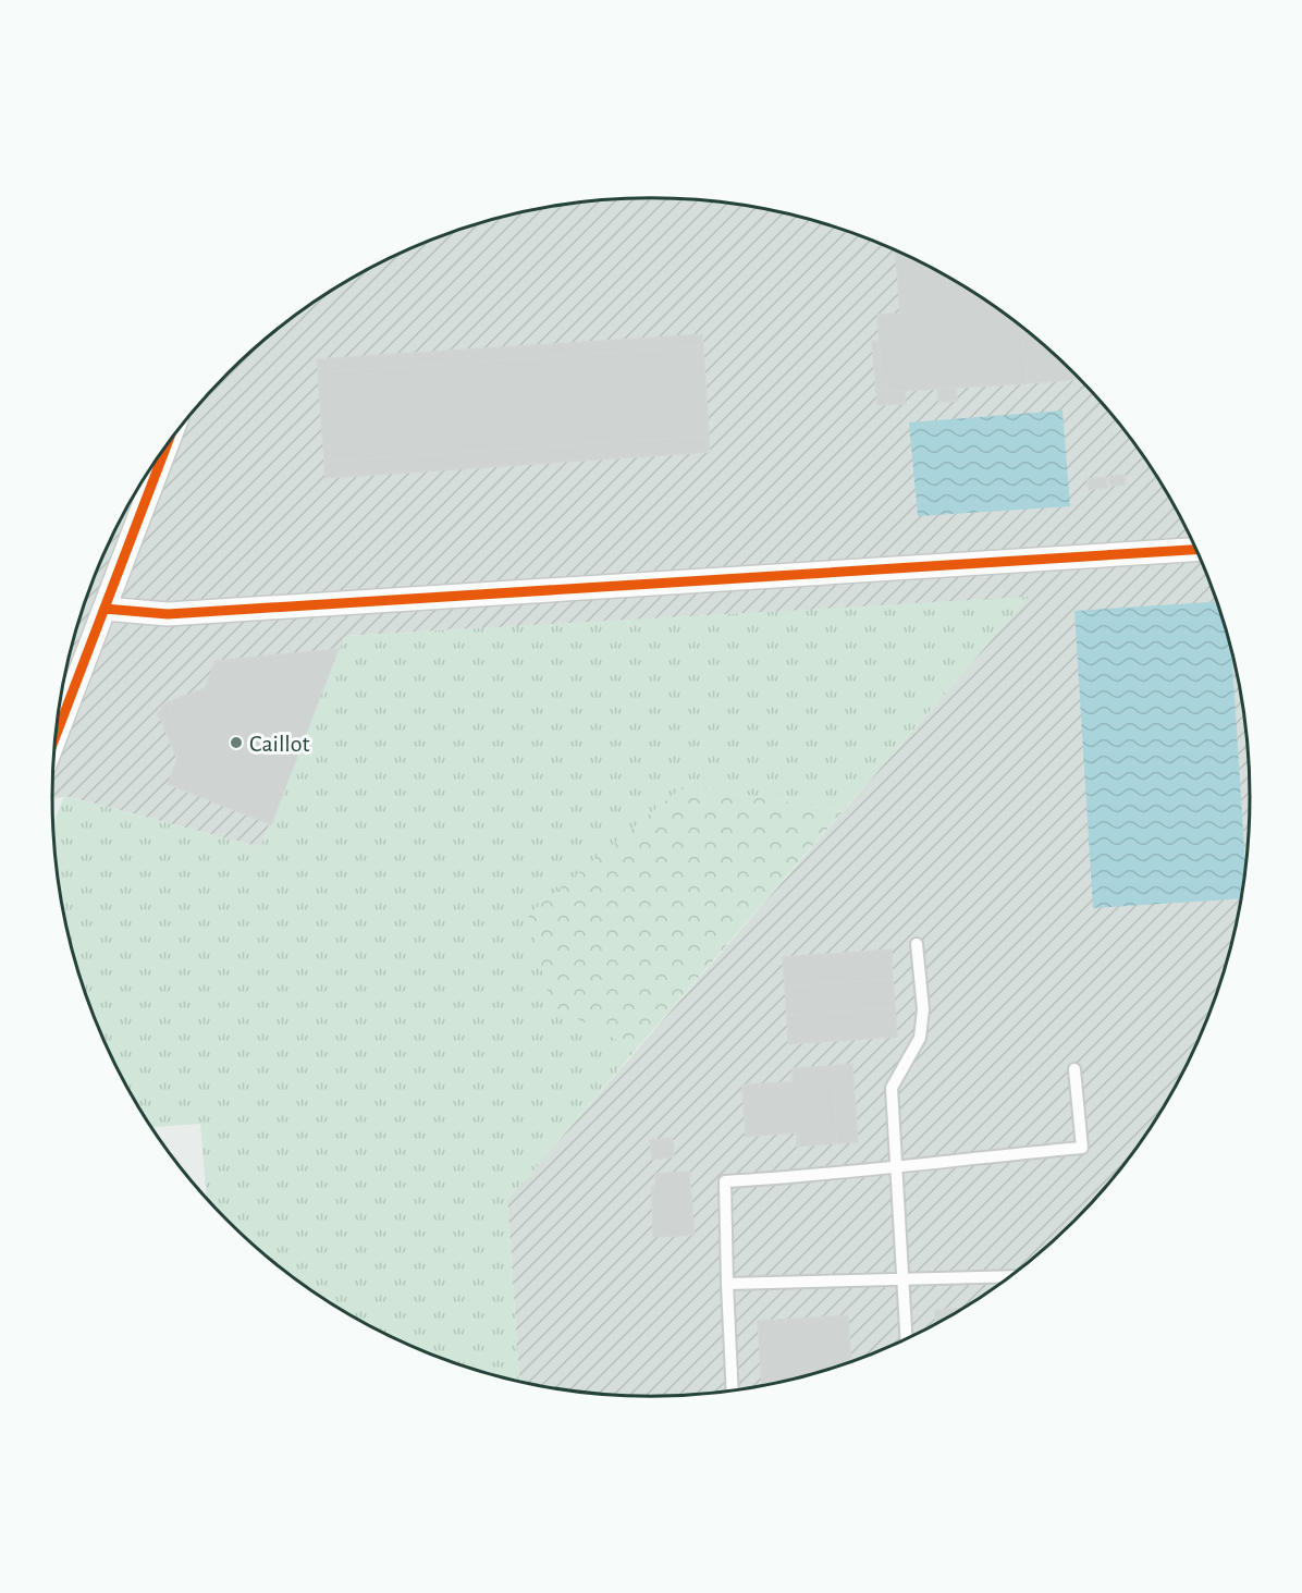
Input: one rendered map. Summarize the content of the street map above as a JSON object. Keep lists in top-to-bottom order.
{
  "places": ["Caillot"]
}
